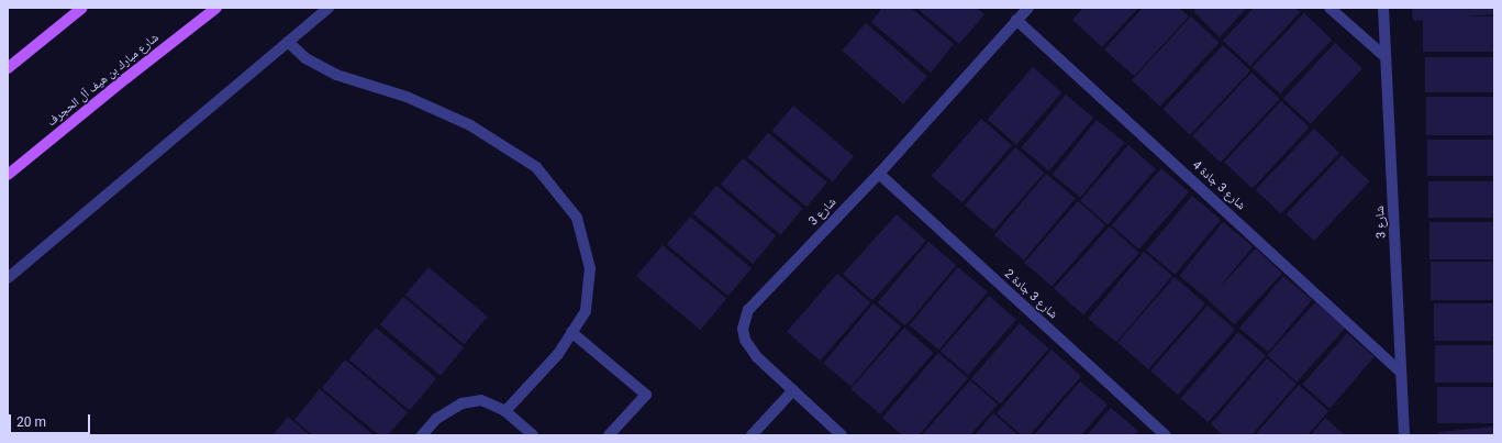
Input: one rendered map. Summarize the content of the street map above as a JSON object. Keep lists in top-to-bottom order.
{
  "streets": {
    "main road": ["شارع مبارك بن هيف آل الحجرف"],
    "street": ["شارع 3 جادة 4", "شارع 3", "شارع 3 جادة 2"]
  },
  "crossings": [
    ["شارع 3 جادة 4", "شارع 3"],
    ["شارع 3", "شارع 3 جادة 2"]
  ],
  "scale_bar": "20 m"
}
